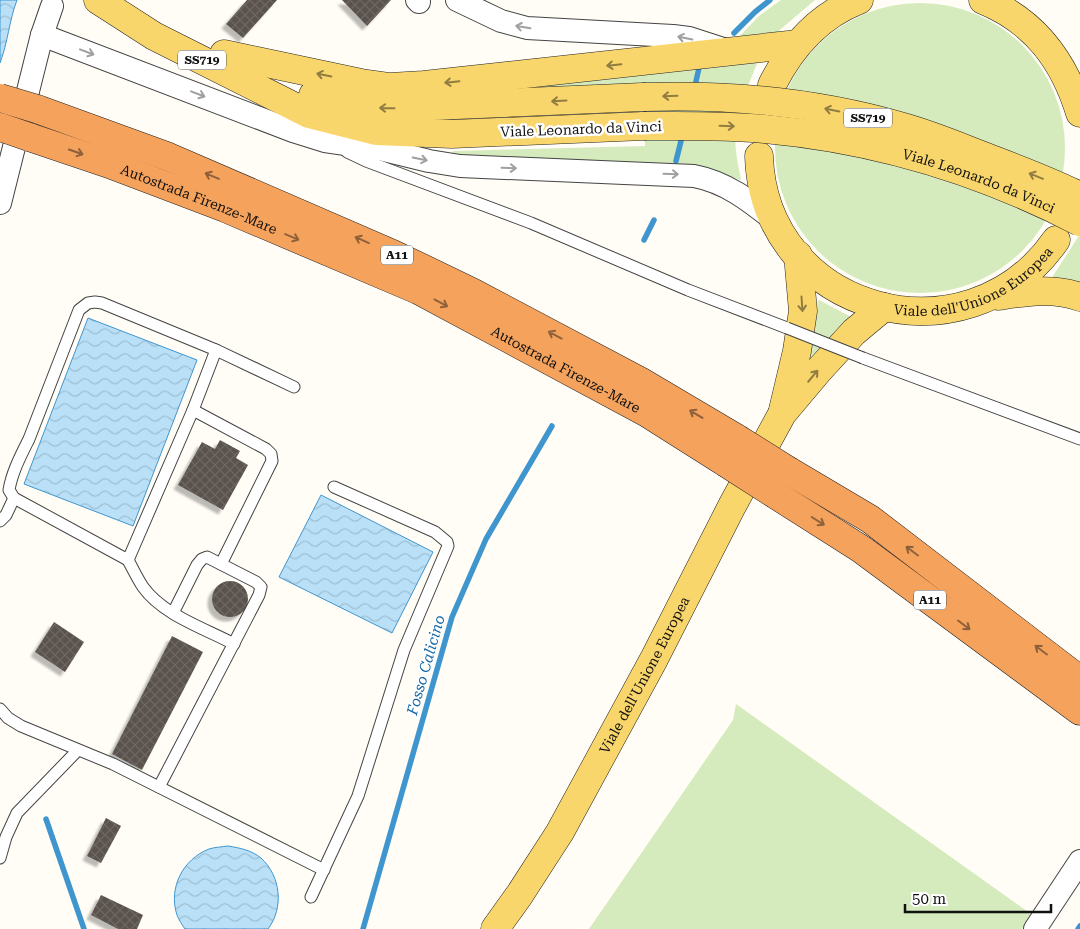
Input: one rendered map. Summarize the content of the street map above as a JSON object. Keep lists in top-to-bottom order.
{
  "streets": {
    "highway": ["Autostrada Firenze-Mare", "A11"],
    "main road": ["SS719", "Viale Leonardo da Vinci", "Viale dell'Unione Europea"]
  },
  "water": ["Fosso Calicino"],
  "scale_bar": "50 m"
}
